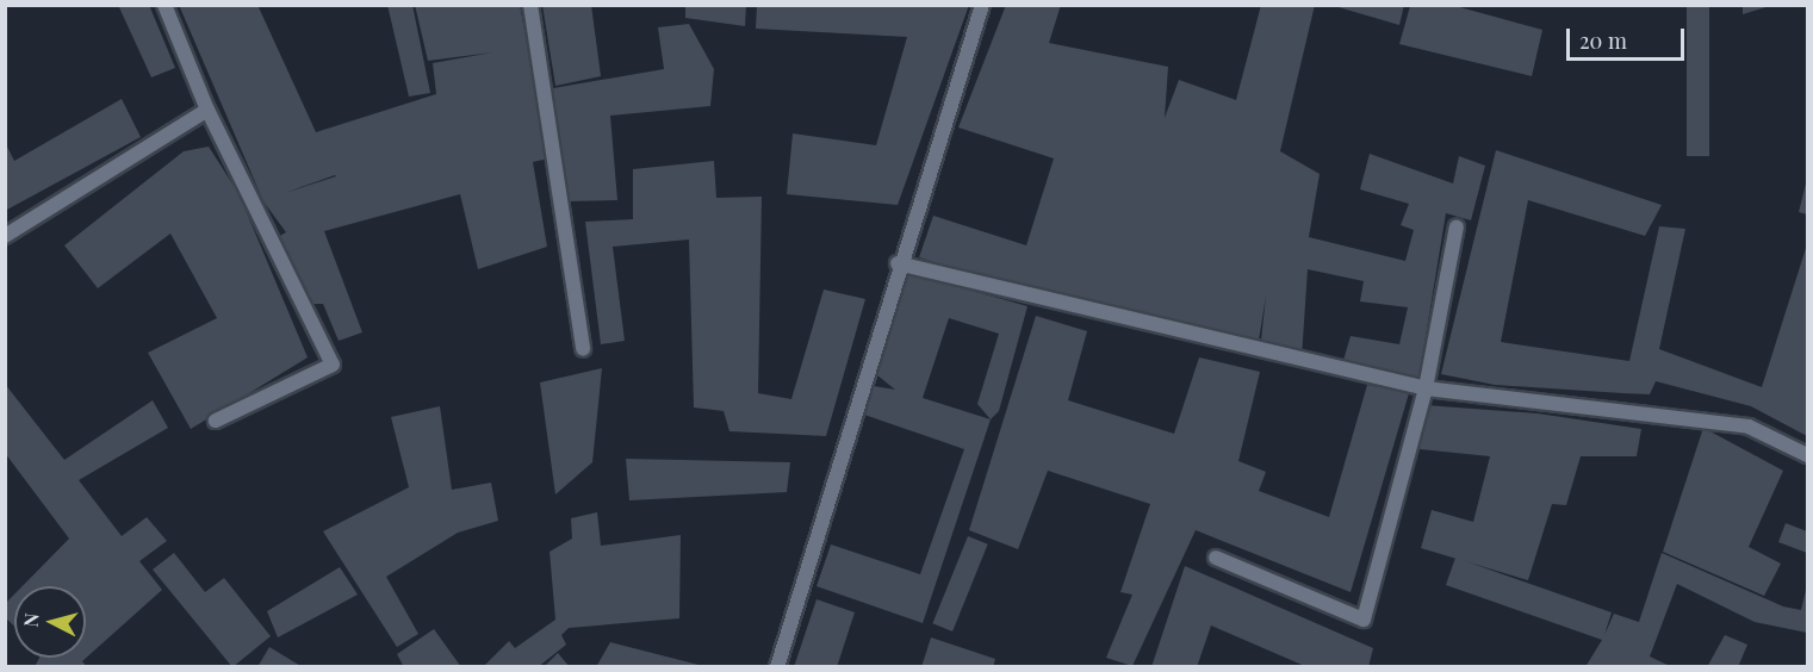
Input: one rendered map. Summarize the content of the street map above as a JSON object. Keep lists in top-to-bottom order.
{
  "scale_bar": "20 m",
  "north": "left"
}
